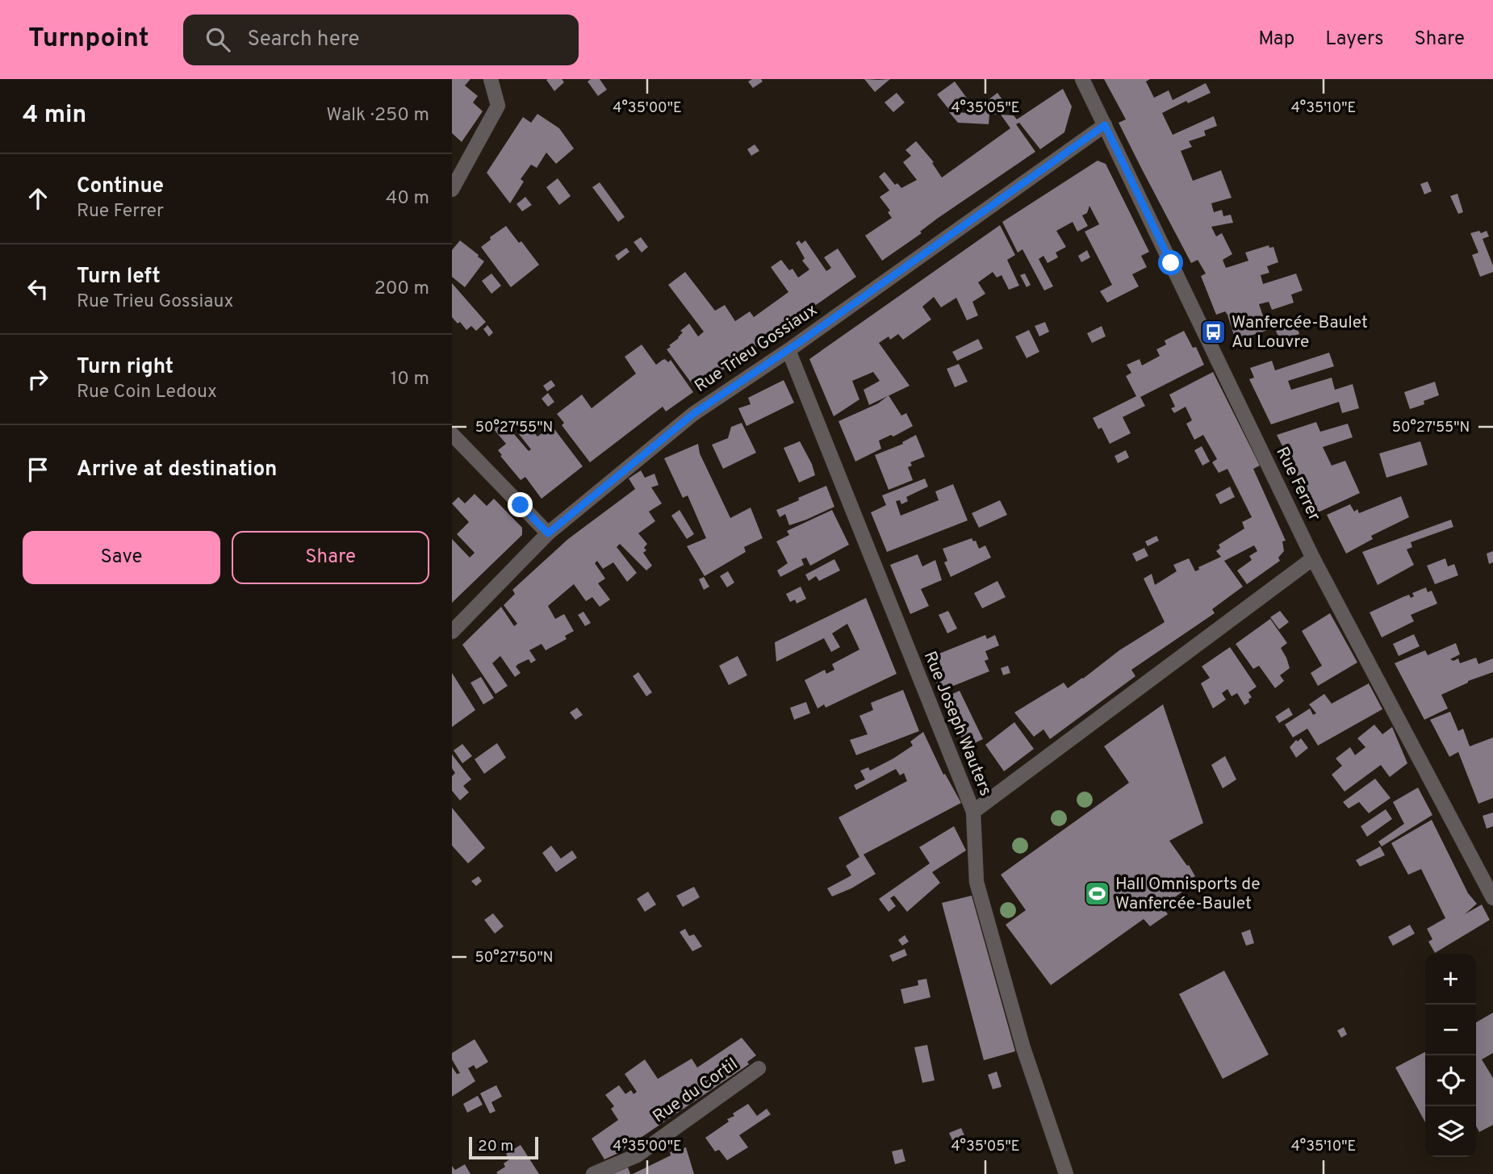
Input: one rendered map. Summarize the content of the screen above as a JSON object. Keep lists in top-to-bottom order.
{
  "streets": {
    "street": [
      "Rue Trieu Gossiaux",
      "Rue Ferrer",
      "Rue Joseph Wauters",
      "Rue du Cortil"
    ]
  },
  "crossings": [
    ["Rue Trieu Gossiaux", "Rue Ferrer"],
    ["Rue Trieu Gossiaux", "Rue Joseph Wauters"],
    ["Rue Ferrer", "Rue Joseph Wauters"]
  ],
  "places": {
    "bus stop": ["Wanfercée-Baulet Au Louvre"],
    "sports": ["Hall Omnisports de Wanfercée-Baulet"]
  },
  "scale_bar": "20 m",
  "page": {
    "header": "Turnpoint",
    "search": "Search here",
    "nav": ["Map", "Layers", "Share"],
    "heading": ["4 min", "Walk · 250 m"],
    "list": [
      ["Continue", "Rue Ferrer", "40 m"],
      ["Turn left", "Rue Trieu Gossiaux", "200 m"],
      ["Turn right", "Rue Coin Ledoux", "10 m"],
      "Arrive at destination"
    ],
    "buttons": ["Save", "Share"],
    "map_buttons": ["+", "−"],
    "scale": "20 m"
  },
  "coordinates": [
    "4°35'00\"E",
    "4°35'05\"E",
    "4°35'10\"E",
    "50°27'55\"N",
    "50°27'50\"N"
  ]
}
